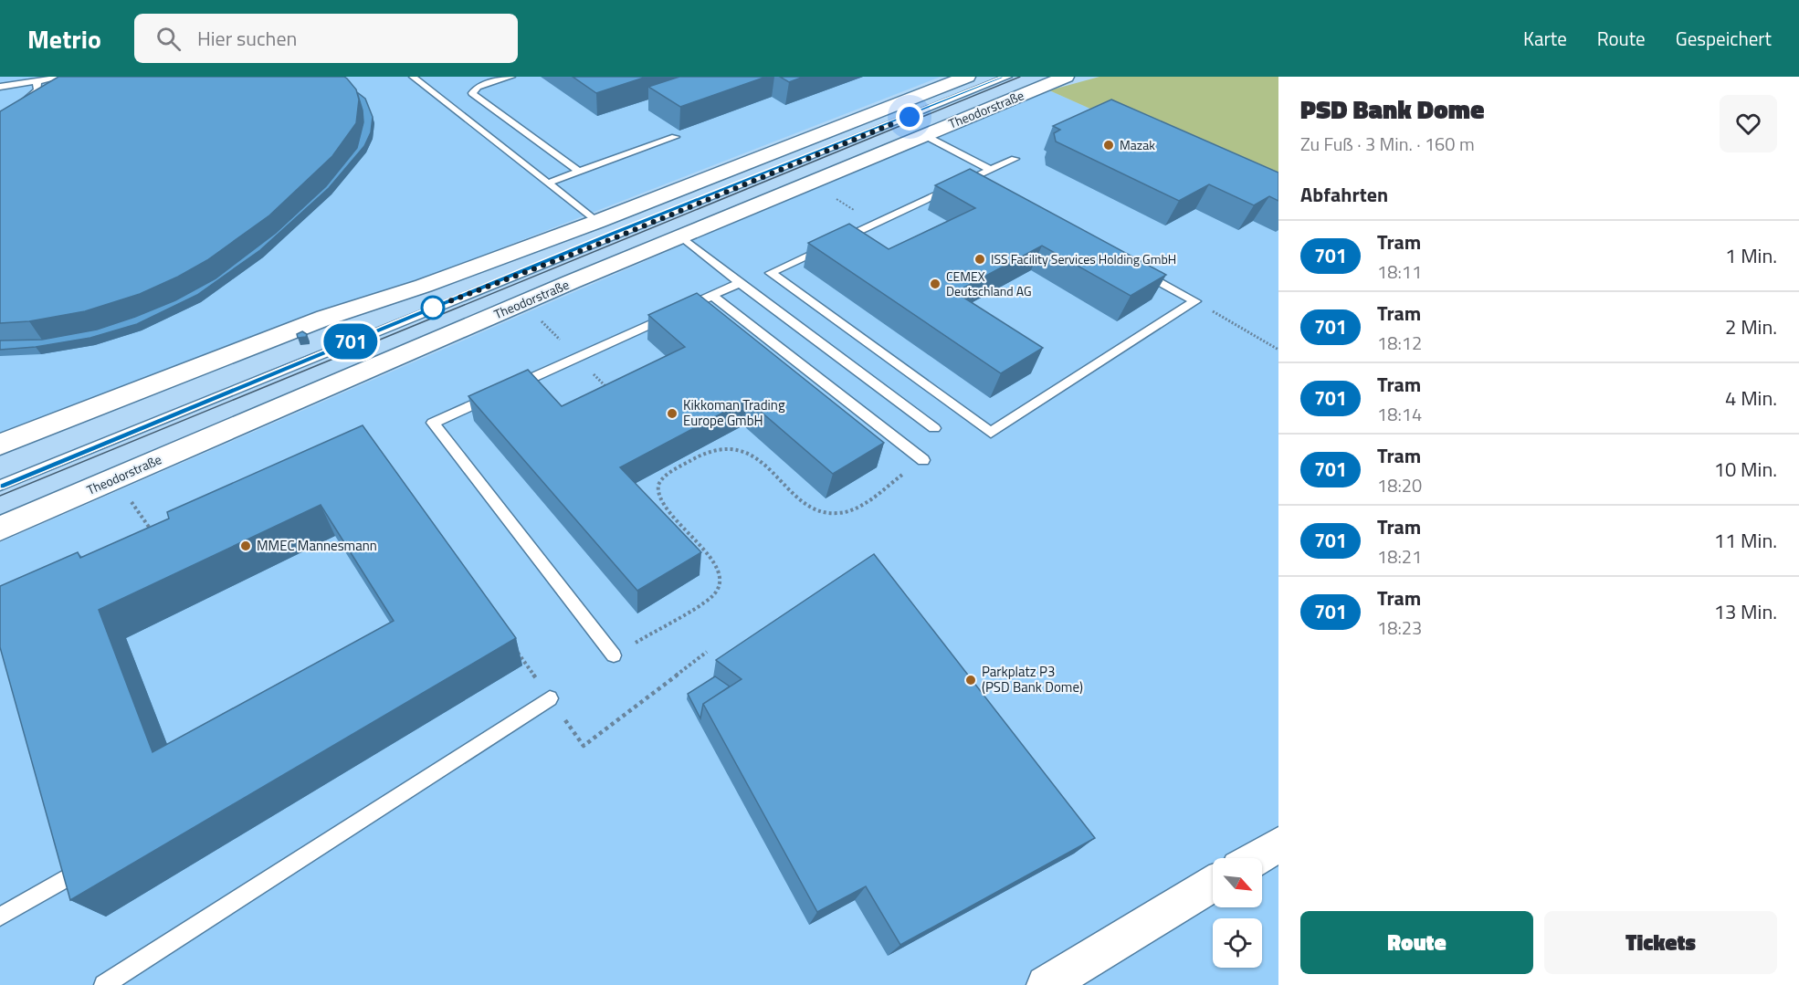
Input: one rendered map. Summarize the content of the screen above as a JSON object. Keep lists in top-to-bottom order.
{
  "streets": {
    "main road": ["Theodorstraße"]
  },
  "places": [
    "Mazak",
    "ISS Facility Services Holding GmbH",
    "CEMEX Deutschland AG",
    "Kikkoman Trading Europe GmbH",
    "MMEC Mannesmann",
    "Parkplatz P3 (PSD Bank Dome)"
  ],
  "lines": ["tram line 701"],
  "north": "bottom right",
  "page": {
    "header": "Metrio",
    "search": "Hier suchen",
    "nav": ["Karte", "Route", "Gespeichert"],
    "on_map": "701",
    "heading": [
      ["PSD Bank Dome", "Zu Fuß · 3 Min. · 160 m"],
      "Abfahrten"
    ],
    "list": [
      {
        "mark": "701",
        "name": "Tram",
        "note": "18:11",
        "value": "1 Min."
      },
      {
        "mark": "701",
        "name": "Tram",
        "note": "18:12",
        "value": "2 Min."
      },
      {
        "mark": "701",
        "name": "Tram",
        "note": "18:14",
        "value": "4 Min."
      },
      {
        "mark": "701",
        "name": "Tram",
        "note": "18:20",
        "value": "10 Min."
      },
      {
        "mark": "701",
        "name": "Tram",
        "note": "18:21",
        "value": "11 Min."
      },
      {
        "mark": "701",
        "name": "Tram",
        "note": "18:23",
        "value": "13 Min."
      }
    ],
    "buttons": ["Route", "Tickets"]
  }
}
